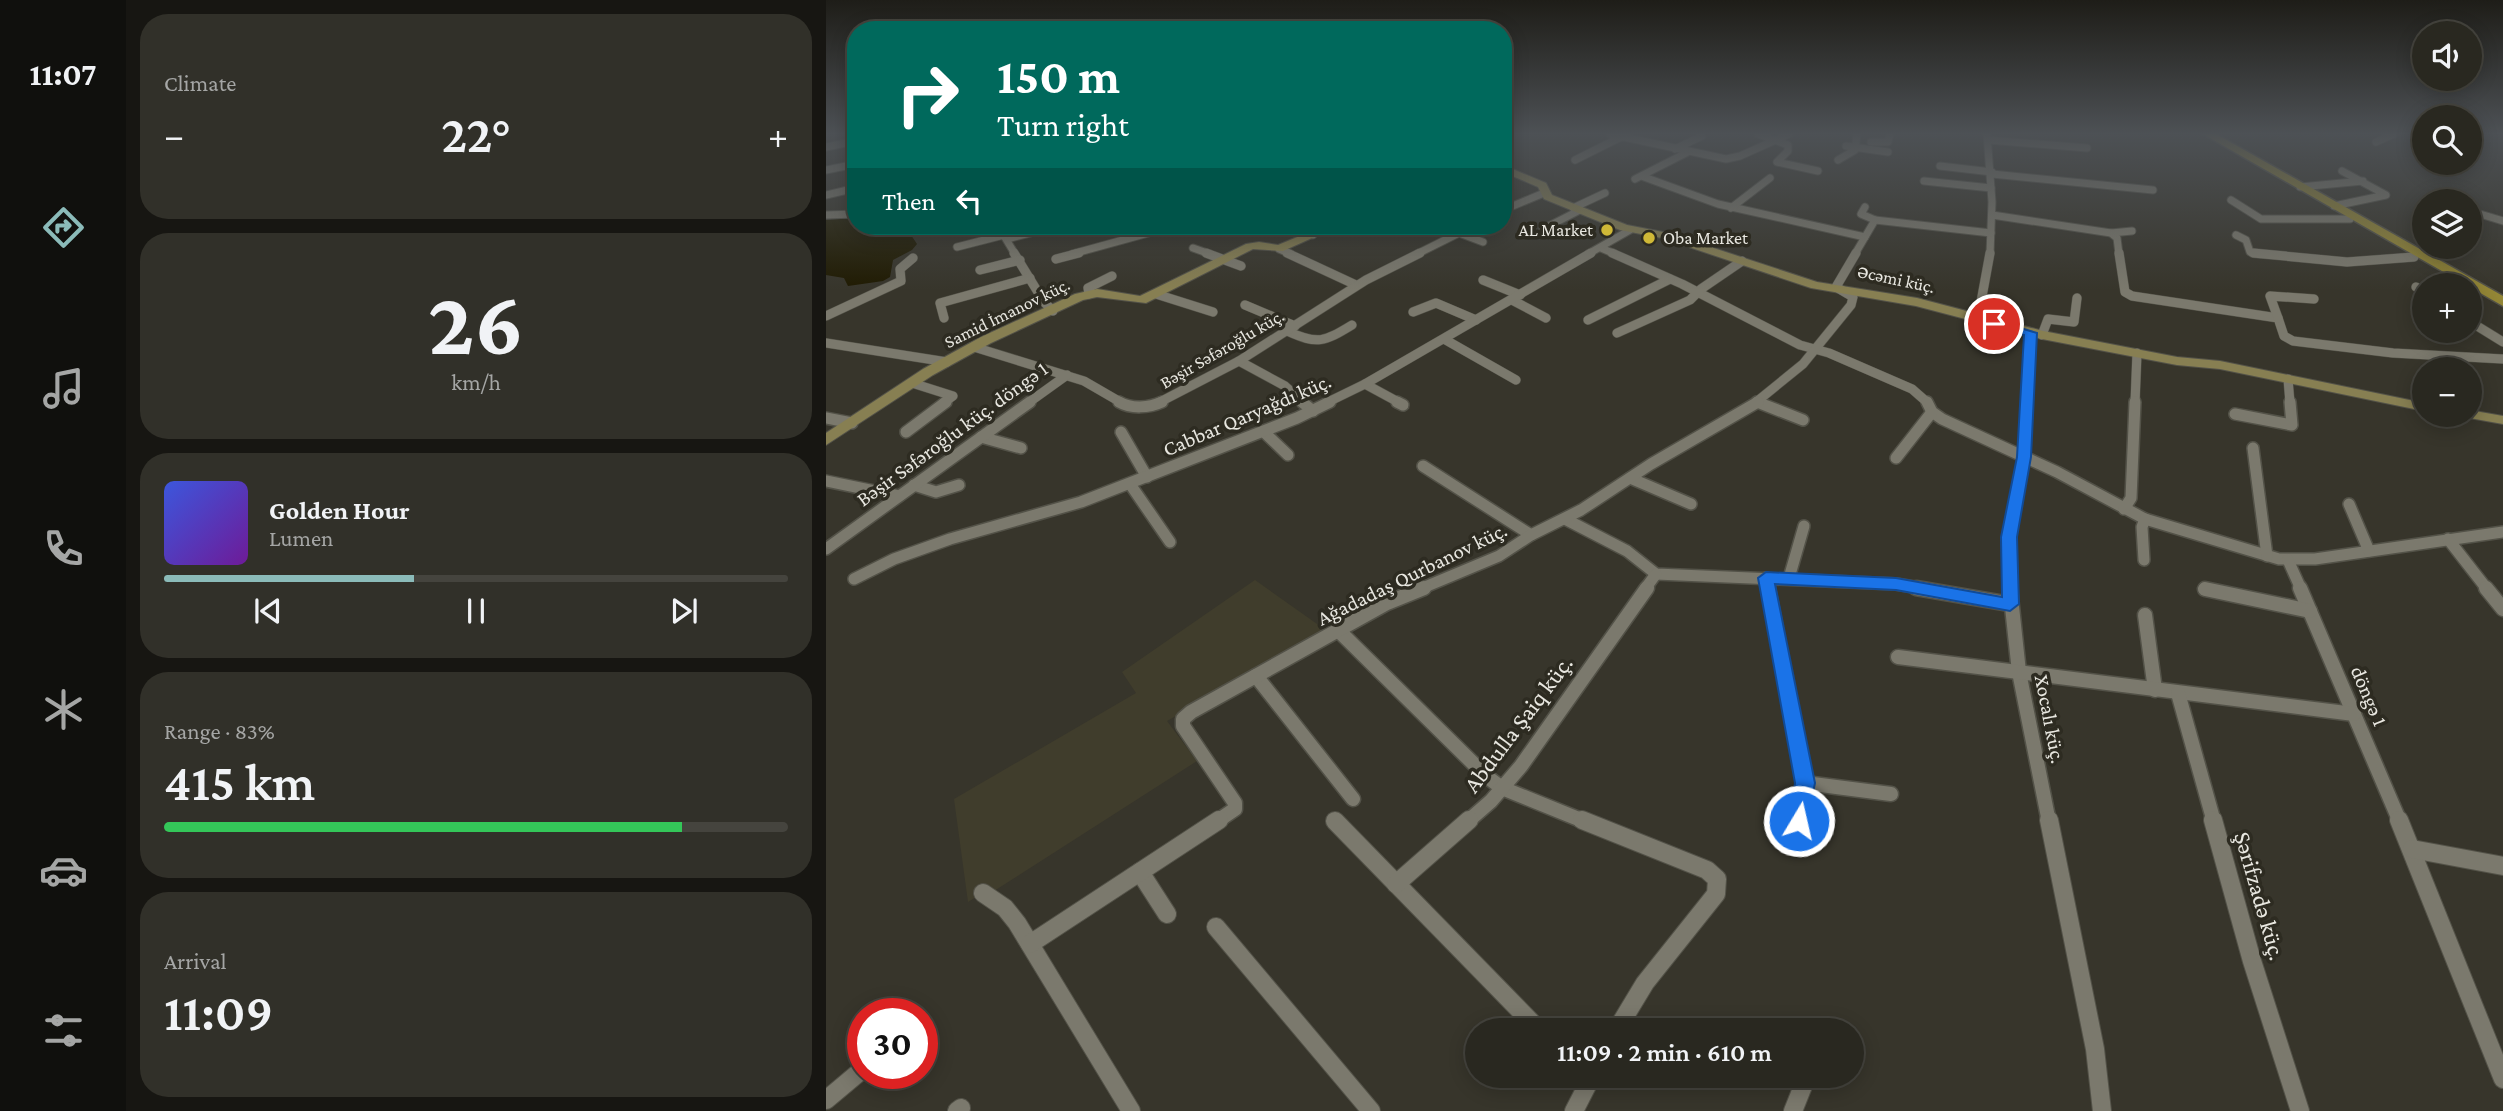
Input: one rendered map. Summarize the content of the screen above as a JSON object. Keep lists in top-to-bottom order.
{
  "streets": {
    "street": [
      "Əcəmi küç.",
      "Samid İmanov küç.",
      "Bəşir Səfəroğlu küç.",
      "Cabbar Qaryağdı küç.",
      "Bəşir Səfəroğlu küç. döngə 1",
      "Ağadadaş Qurbanov küç.",
      "döngə 1",
      "Xocalı küç.",
      "Abdulla Şaiq küç.",
      "Şərifzadə küç."
    ]
  },
  "crossings": [
    ["Əcəmi küç.", "Cabbar Qaryağdı küç."],
    ["Əcəmi küç.", "Ağadadaş Qurbanov küç."],
    ["Əcəmi küç.", "Xocalı küç."],
    ["Samid İmanov küç.", "Bəşir Səfəroğlu küç."],
    ["Bəşir Səfəroğlu küç.", "Bəşir Səfəroğlu küç. döngə 1"]
  ],
  "places": ["AL Market", "Oba Market"],
  "page": {
    "tabs": "11:07",
    "tile": [
      "Climate",
      ["26", "km/h"],
      ["Range · 83%", "415 km"],
      ["Arrival", "11:09"]
    ],
    "map_buttons": ["+", "−"],
    "turn": ["150 m", "Turn right"],
    "heat": ["−", "22°", "+"],
    "then": "Then",
    "song": ["Golden Hour", "Lumen"],
    "limit": "30",
    "trip": "11:09 · 2 min · 610 m"
  }
}
